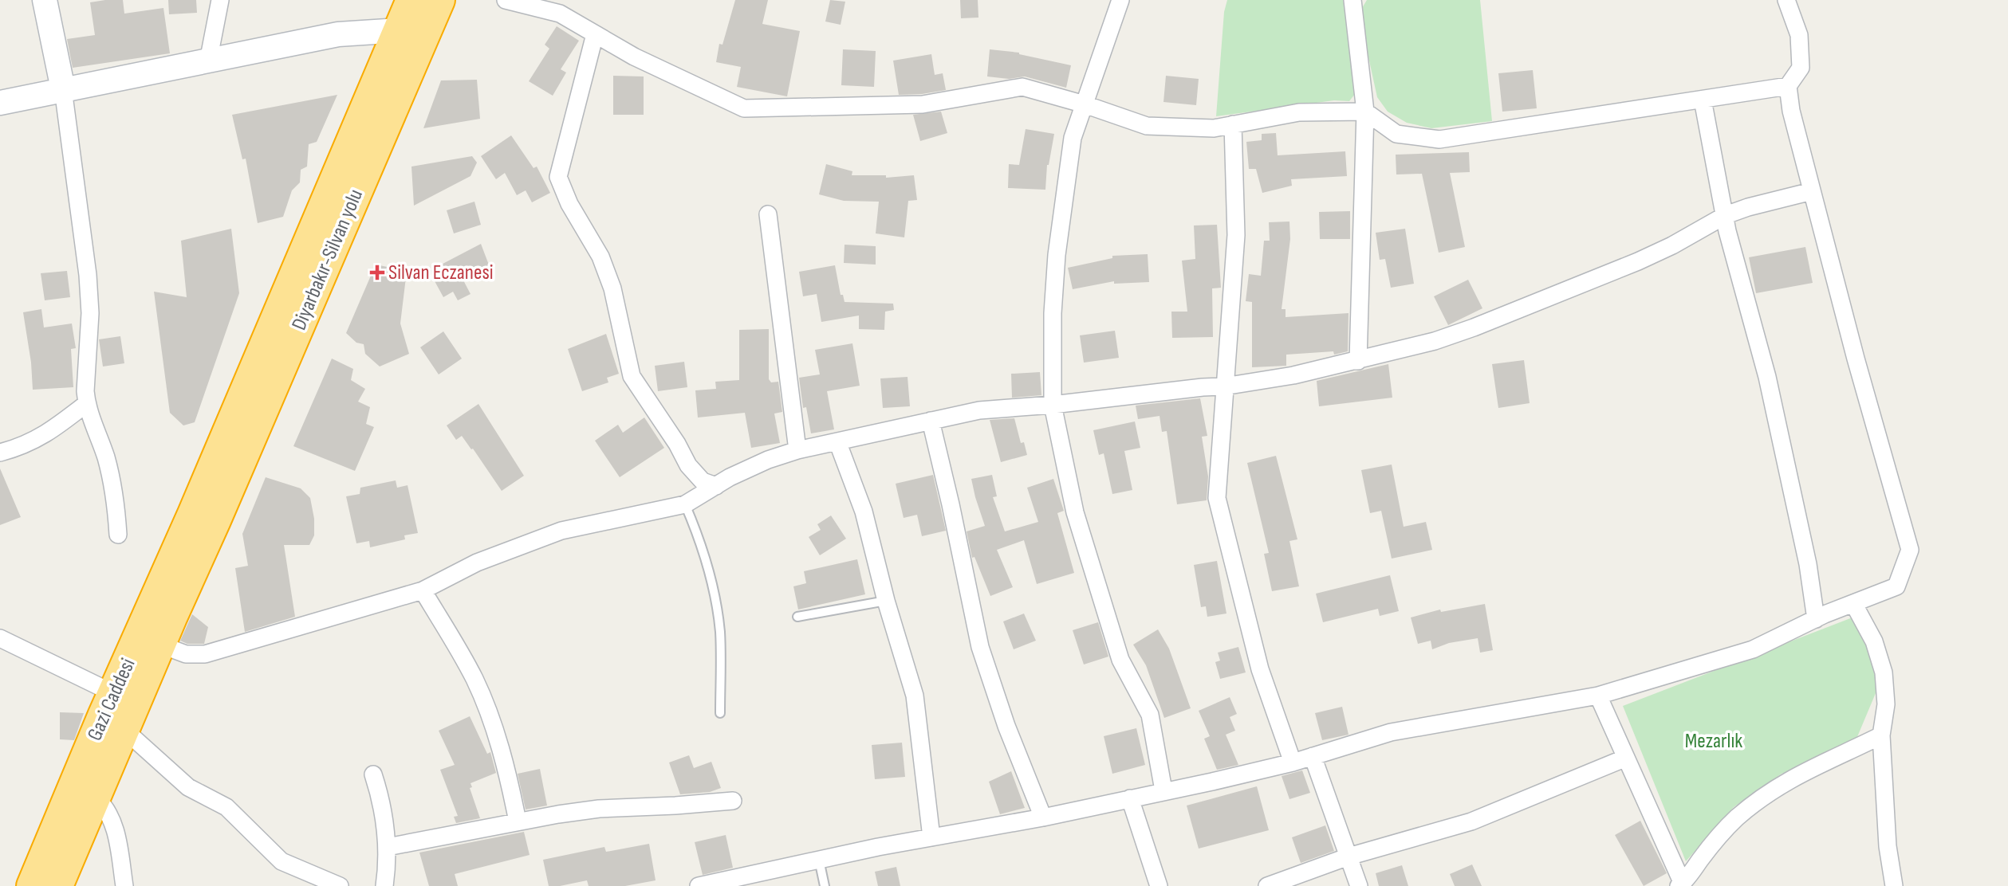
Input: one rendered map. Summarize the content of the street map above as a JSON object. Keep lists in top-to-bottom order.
{
  "streets": {
    "highway": ["Diyarbakır-Silvan yolu", "Gazi Caddesi"]
  },
  "crossings": [
    ["Diyarbakır-Silvan yolu", "Gazi Caddesi"]
  ],
  "parks": ["Mezarlık"],
  "places": {
    "health": ["Silvan Eczanesi"]
  }
}
